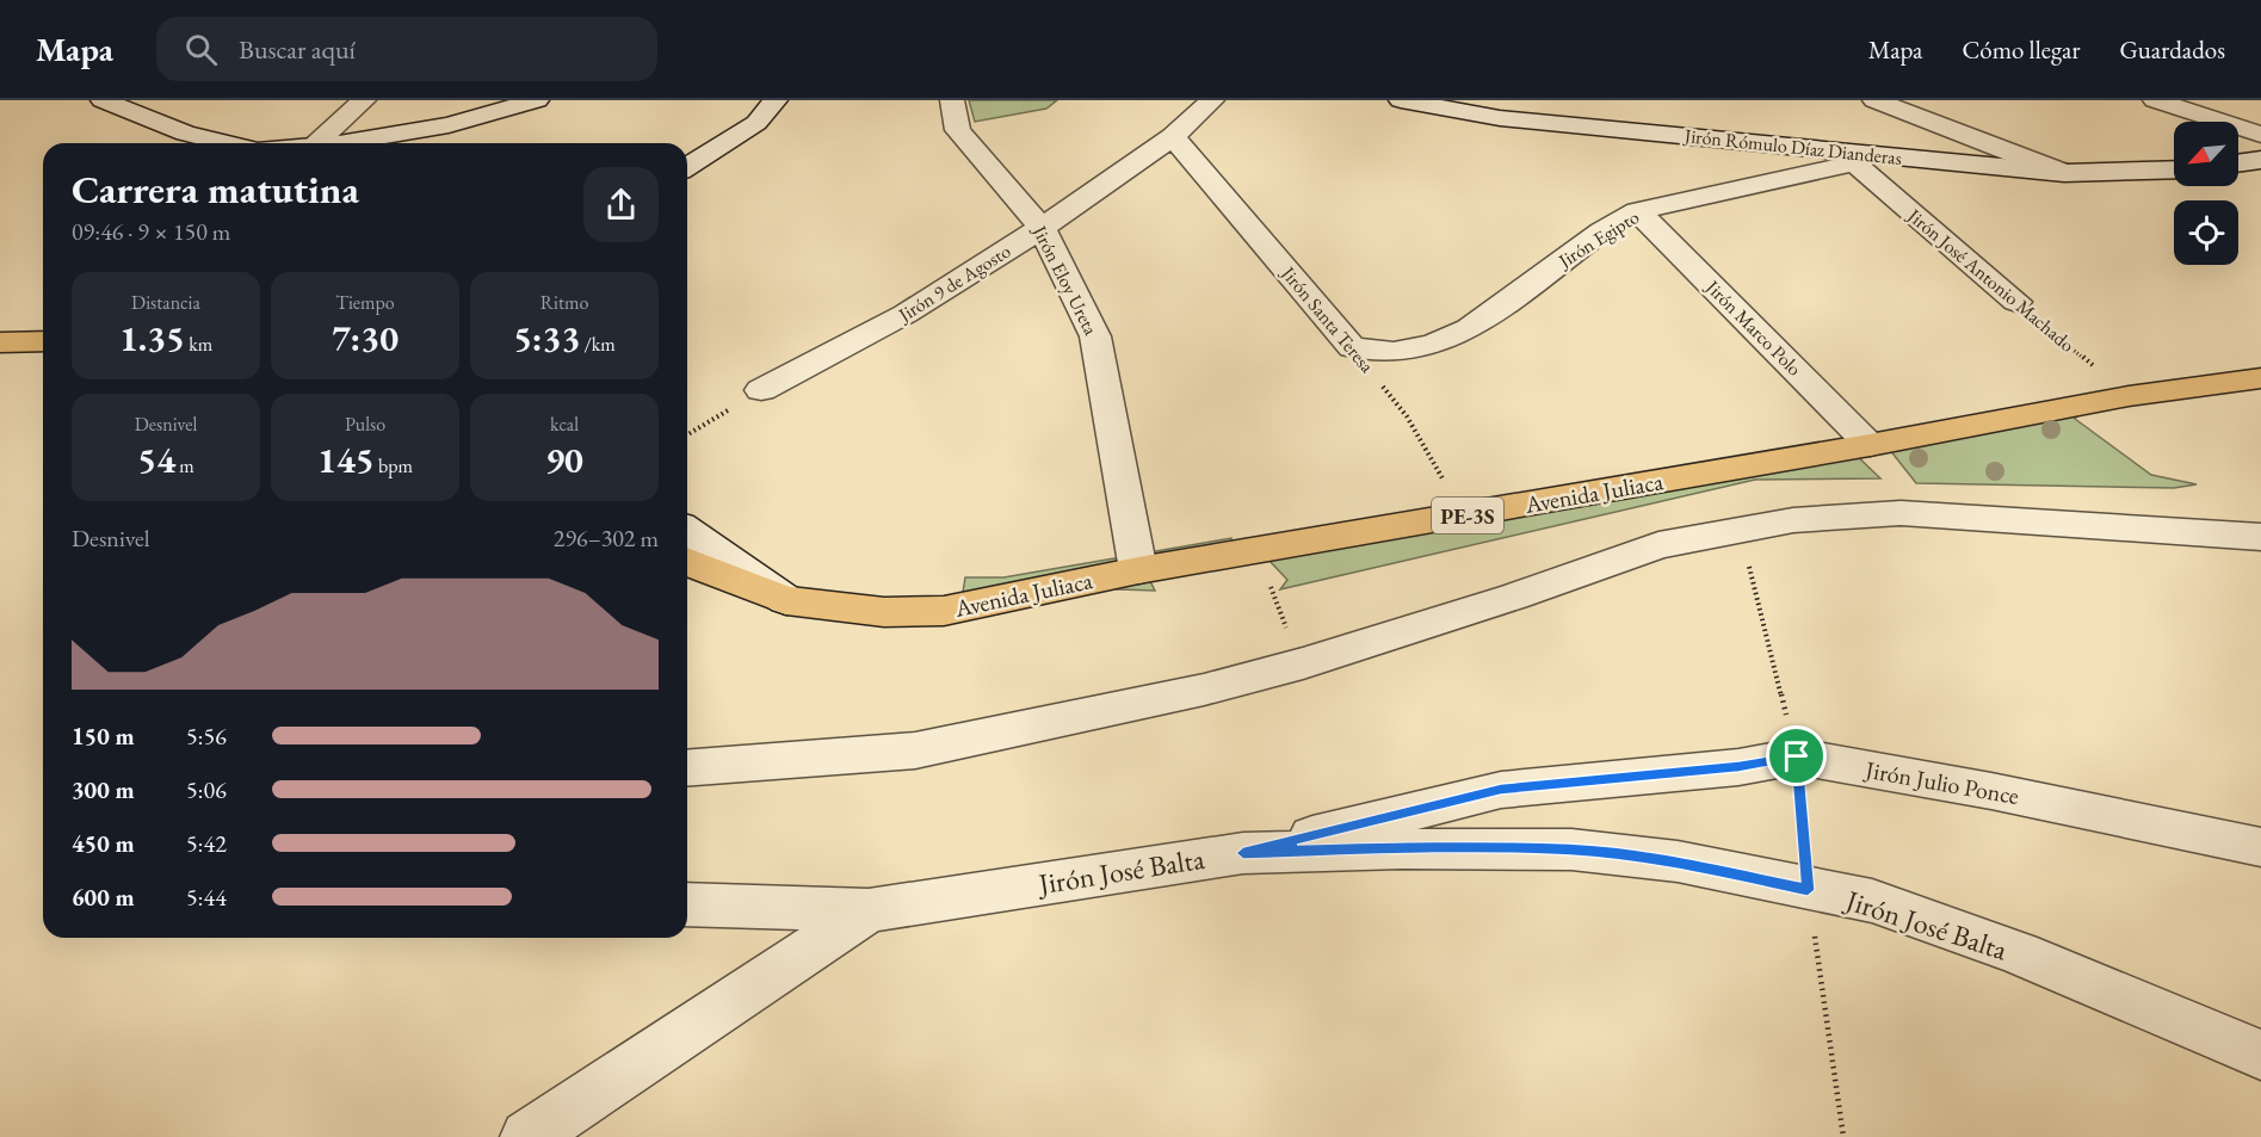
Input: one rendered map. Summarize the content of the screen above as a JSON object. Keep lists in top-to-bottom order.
{
  "streets": {
    "highway": ["Avenida Juliaca", "PE-3S"],
    "street": [
      "Jirón Rómulo Díaz Dianderas",
      "Jirón Egipto",
      "Jirón Eloy Ureta",
      "Jirón José Antonio Machado",
      "Jirón 9 de Agosto",
      "Jirón Santa Teresa",
      "Jirón Marco Polo",
      "Jirón Julio Ponce",
      "Jirón José Balta"
    ]
  },
  "crossings": [
    ["Jirón Rómulo Díaz Dianderas", "Jirón Egipto"],
    ["Jirón Rómulo Díaz Dianderas", "Jirón José Antonio Machado"],
    ["Jirón Egipto", "Jirón José Antonio Machado"],
    ["Jirón Egipto", "Jirón Santa Teresa"],
    ["Jirón Egipto", "Jirón Marco Polo"],
    ["Jirón Eloy Ureta", "Jirón 9 de Agosto"],
    ["Jirón Eloy Ureta", "Avenida Juliaca"],
    ["Jirón José Antonio Machado", "Avenida Juliaca"],
    ["Jirón 9 de Agosto", "Jirón Santa Teresa"],
    ["Jirón Santa Teresa", "Avenida Juliaca"],
    ["Jirón Marco Polo", "Avenida Juliaca"],
    ["Jirón Julio Ponce", "Jirón José Balta"]
  ],
  "north": "bottom left",
  "page": {
    "header": "Mapa",
    "search": "Buscar aquí",
    "nav": ["Mapa", "Cómo llegar", "Guardados"],
    "heading": ["Carrera matutina", "09:46 · 9 × 150 m"],
    "stats": [
      ["Distancia", "1.35 km"],
      ["Tiempo", "7:30"],
      ["Ritmo", "5:33 /km"],
      ["Desnivel", "54 m"],
      ["Pulso", "145 bpm"],
      ["kcal", "90"]
    ],
    "chart": ["Desnivel", "296–302 m"],
    "list": [
      {
        "name": "150 m",
        "note": "5:56"
      },
      {
        "name": "300 m",
        "note": "5:06"
      },
      {
        "name": "450 m",
        "note": "5:42"
      },
      {
        "name": "600 m",
        "note": "5:44"
      }
    ]
  }
}
